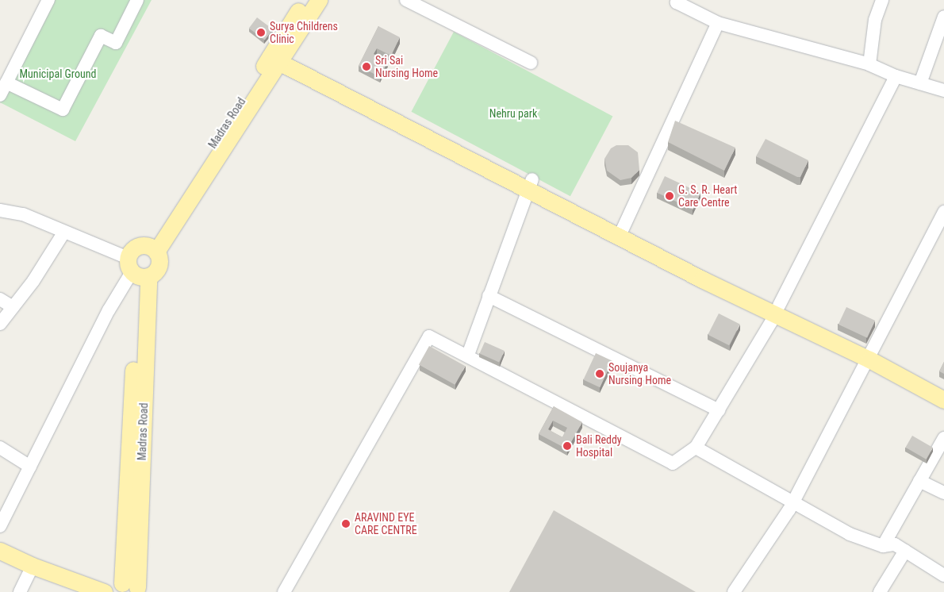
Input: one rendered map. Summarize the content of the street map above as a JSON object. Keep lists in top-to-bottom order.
{
  "streets": {
    "main road": ["Madras Road"]
  },
  "parks": ["Municipal Ground", "Nehru park"],
  "places": [
    "Surya Childrens Clinic",
    "Sri Sai Nursing Home",
    "G. S. R. Heart Care Centre",
    "Soujanya Nursing Home",
    "Bali Reddy Hospital",
    "ARAVIND EYE CARE CENTRE"
  ]
}
